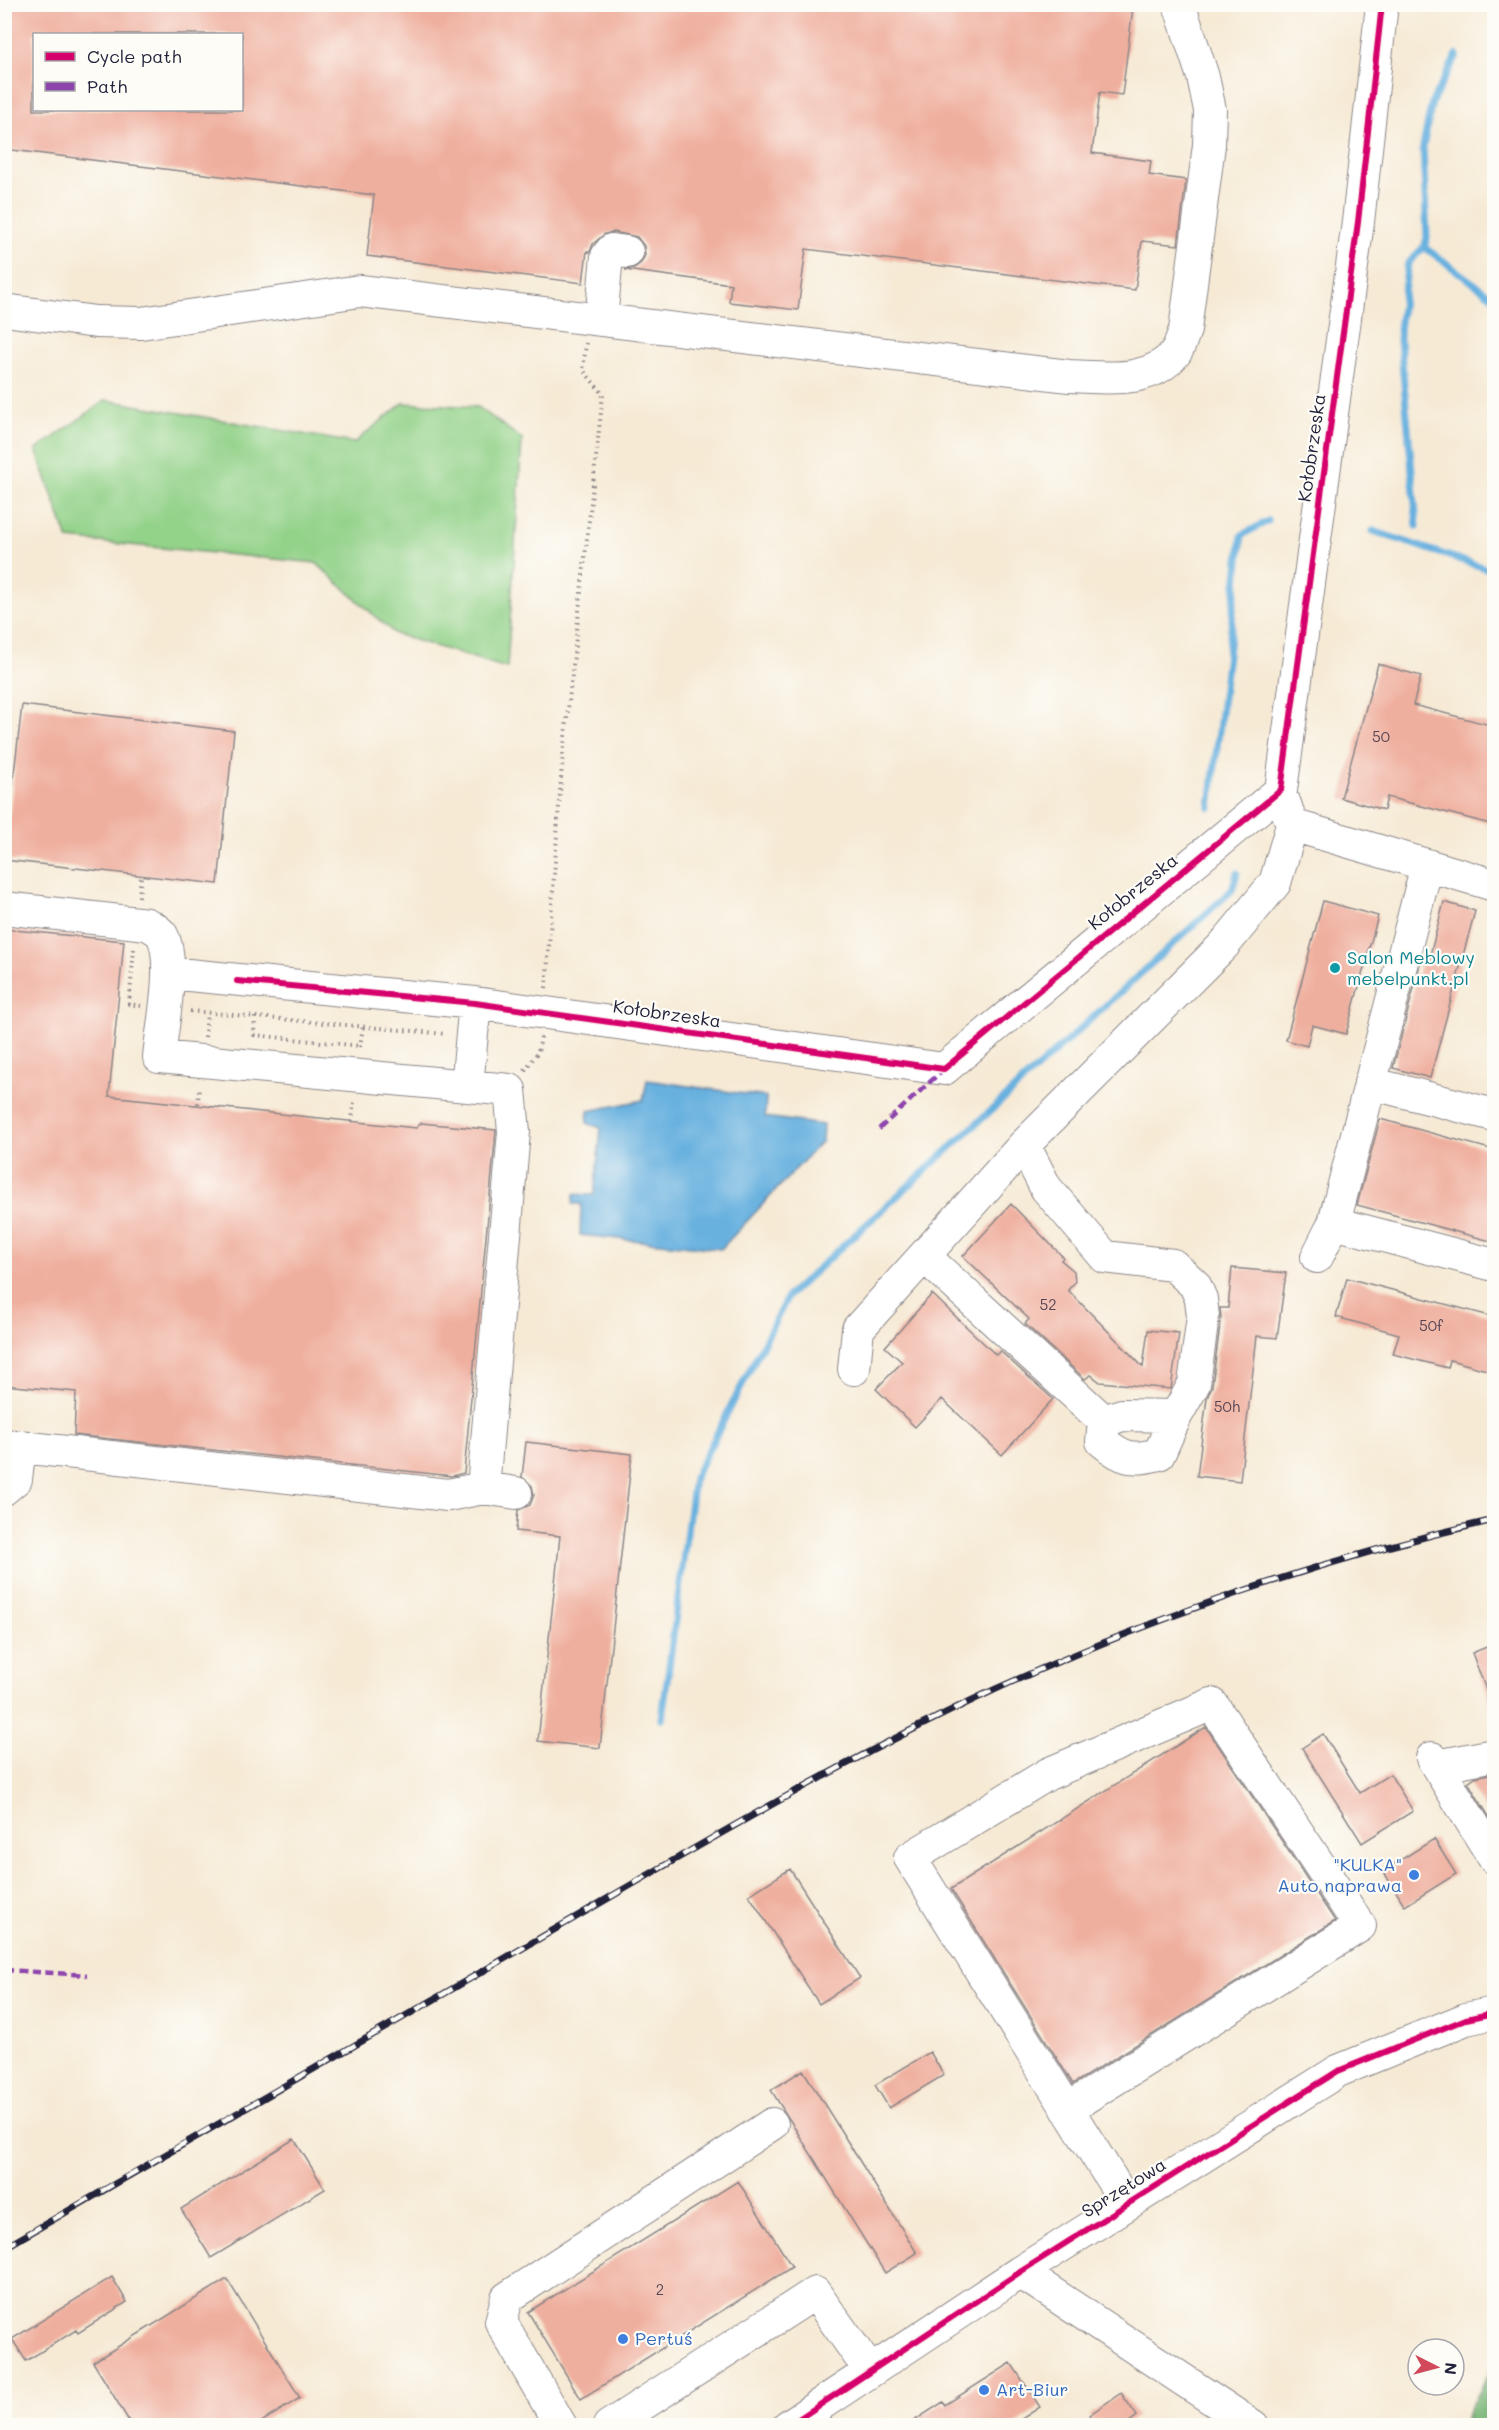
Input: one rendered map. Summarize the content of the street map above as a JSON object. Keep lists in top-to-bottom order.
{
  "streets": {
    "street": ["Kołobrzeska", "Sprzętowa"]
  },
  "places": [
    "Salon Meblowy mebelpunkt.pl",
    "\"KULKA\" Auto naprawa",
    "Pertuś",
    "Art-Biur"
  ],
  "house_numbers": [
    "50",
    "52",
    "50f",
    "50h",
    "2"
  ],
  "legend": ["Cycle path", "Path"],
  "north": "right"
}
